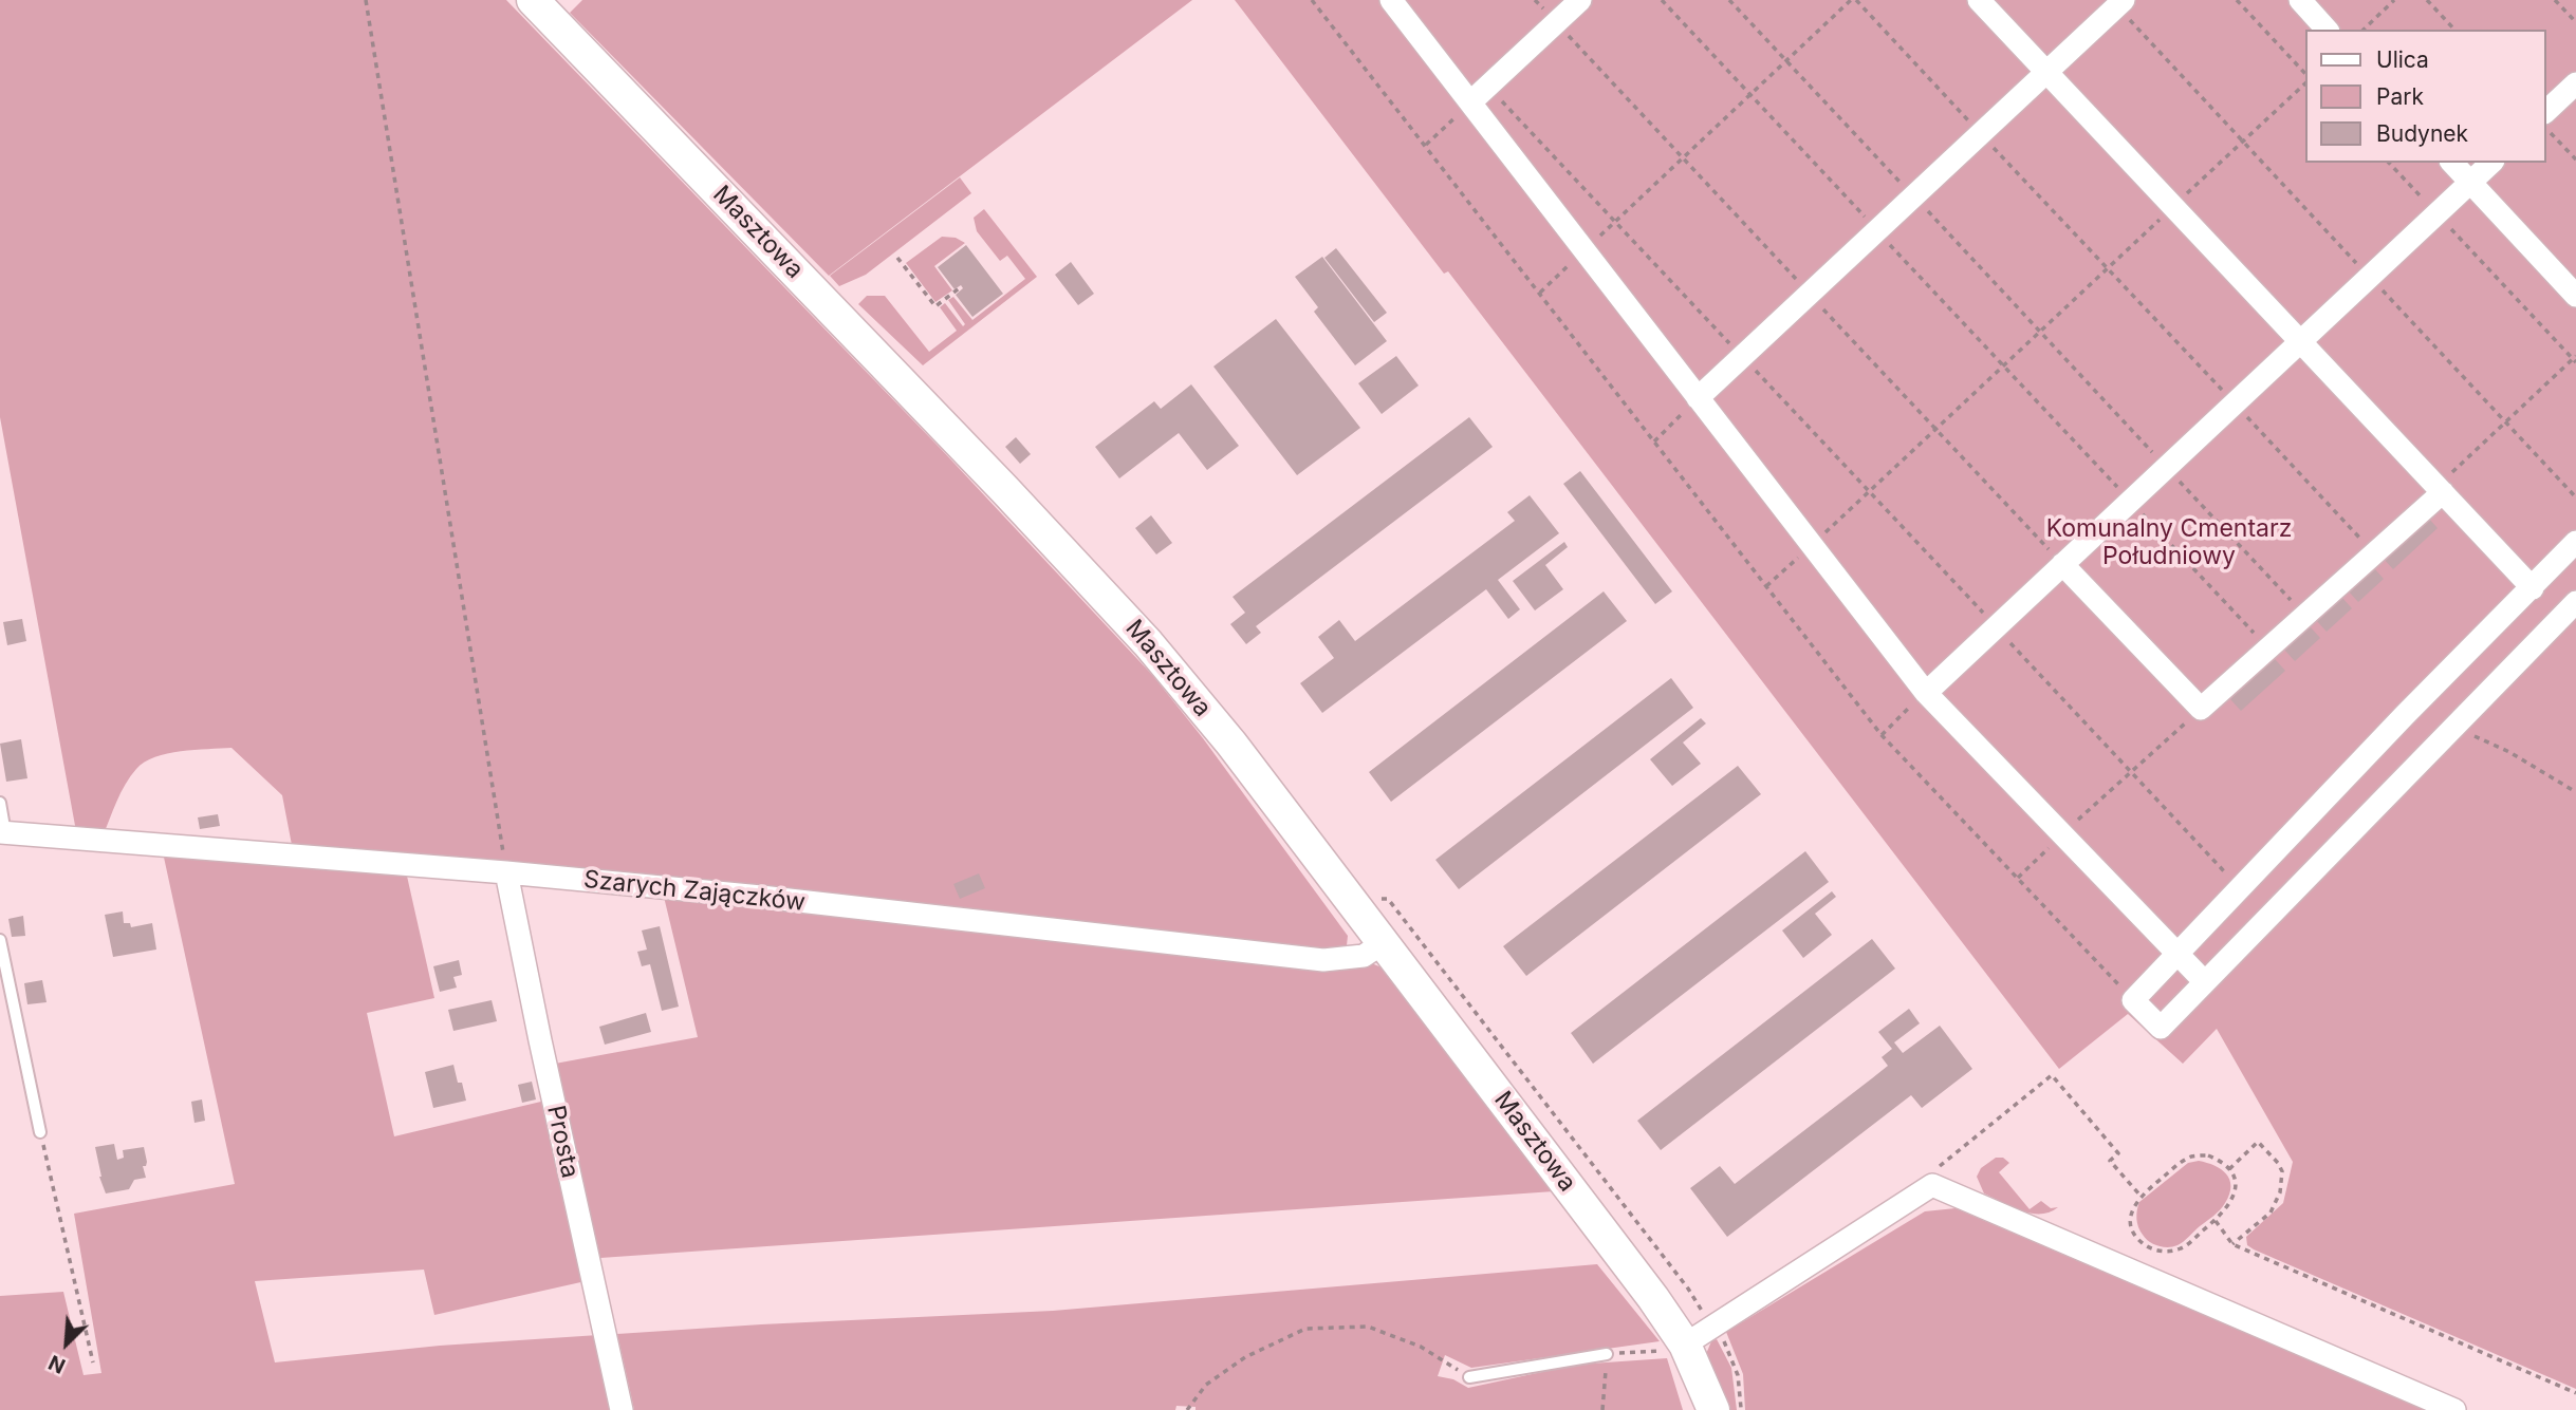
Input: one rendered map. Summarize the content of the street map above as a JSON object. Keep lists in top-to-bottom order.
{
  "streets": {
    "street": ["Masztowa", "Szarych Zajączków", "Prosta"]
  },
  "crossings": [
    ["Masztowa", "Szarych Zajączków"],
    ["Szarych Zajączków", "Prosta"]
  ],
  "parks": ["Komunalny Cmentarz Południowy"],
  "legend": ["Ulica", "Park", "Budynek"],
  "north": "bottom left"
}
